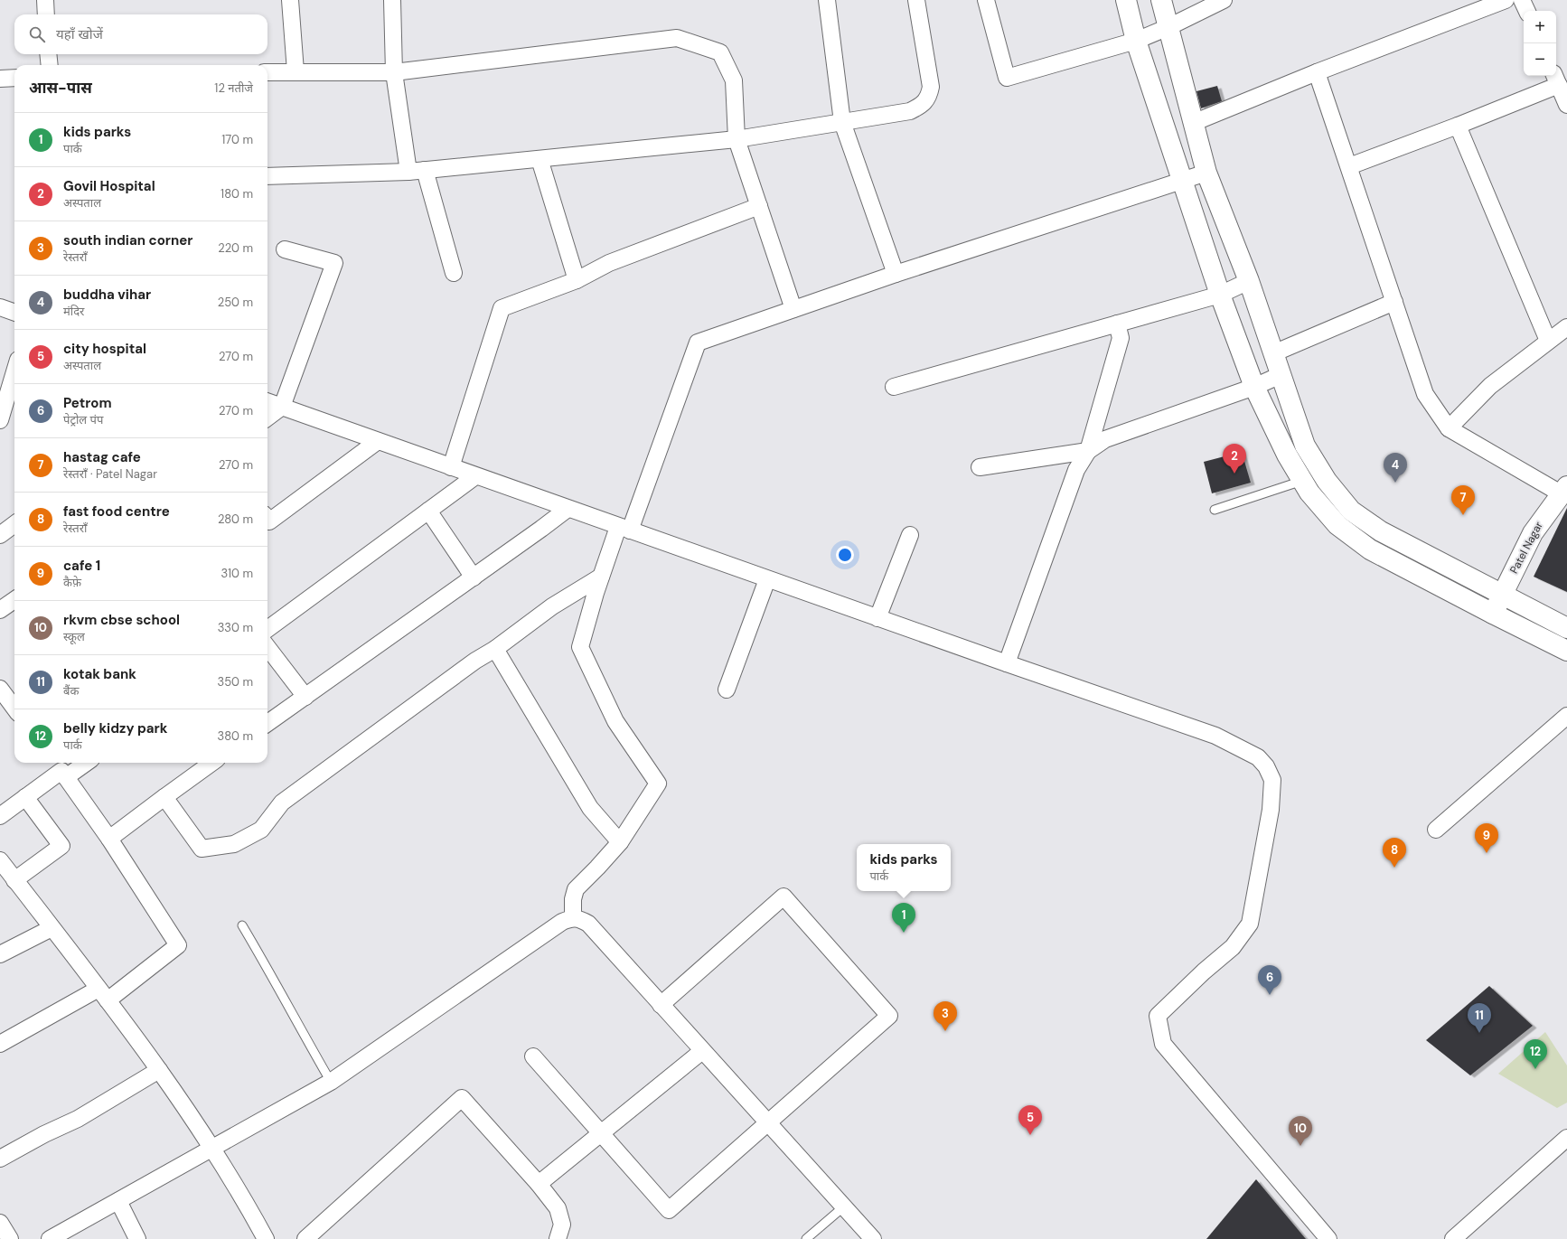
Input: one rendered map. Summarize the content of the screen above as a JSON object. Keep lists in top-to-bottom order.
{
  "streets": {
    "main road": ["Patel Nagar"]
  },
  "page": {
    "map_buttons": ["+", "−"],
    "search": "यहाँ खोजें",
    "heading": ["आस-पास", "12 नतीजे"],
    "list": [
      {
        "mark": "1",
        "name": "kids parks",
        "note": "पार्क",
        "value": "170 m"
      },
      {
        "mark": "2",
        "name": "Govil Hospital",
        "note": "अस्पताल",
        "value": "180 m"
      },
      {
        "mark": "3",
        "name": "south indian corner",
        "note": "रेस्तराँ",
        "value": "220 m"
      },
      {
        "mark": "4",
        "name": "buddha vihar",
        "note": "मंदिर",
        "value": "250 m"
      },
      {
        "mark": "5",
        "name": "city hospital",
        "note": "अस्पताल",
        "value": "270 m"
      },
      {
        "mark": "6",
        "name": "Petrom",
        "note": "पेट्रोल पंप",
        "value": "270 m"
      },
      {
        "mark": "7",
        "name": "hastag cafe",
        "note": "रेस्तराँ · Patel Nagar",
        "value": "270 m"
      },
      {
        "mark": "8",
        "name": "fast food centre",
        "note": "रेस्तराँ",
        "value": "280 m"
      },
      {
        "mark": "9",
        "name": "cafe 1",
        "note": "कैफ़े",
        "value": "310 m"
      },
      {
        "mark": "10",
        "name": "rkvm cbse school",
        "note": "स्कूल",
        "value": "330 m"
      },
      {
        "mark": "11",
        "name": "kotak bank",
        "note": "बैंक",
        "value": "350 m"
      },
      {
        "mark": "12",
        "name": "belly kidzy park",
        "note": "पार्क",
        "value": "380 m"
      }
    ],
    "pins": [
      "2",
      "4",
      "7",
      "9",
      "8",
      "1",
      "6",
      "3",
      "11",
      "12",
      "5",
      "10"
    ],
    "popup": ["kids parks", "पार्क"]
  }
}
